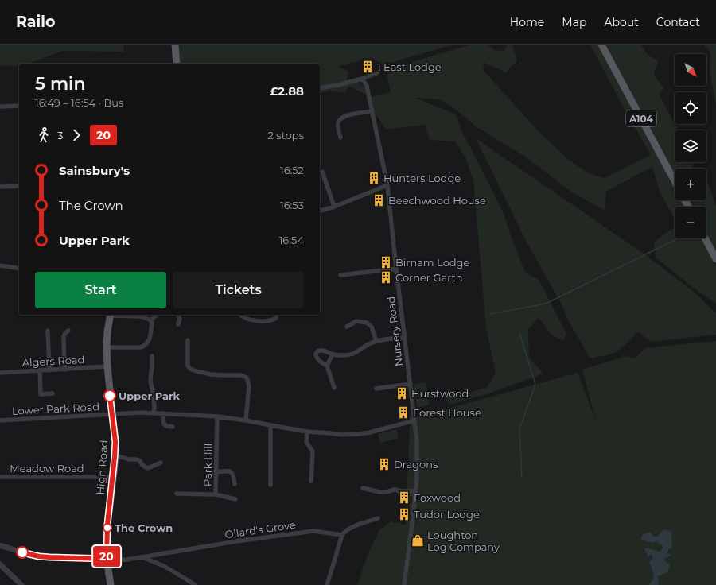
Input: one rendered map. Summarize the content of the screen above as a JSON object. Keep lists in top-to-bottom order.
{
  "streets": {
    "main road": ["A104", "High Road"],
    "street": [
      "Nursery Road",
      "Algers Road",
      "Lower Park Road",
      "Park Hill",
      "Meadow Road",
      "Ollard's Grove"
    ]
  },
  "crossings": [
    ["Algers Road", "High Road"],
    ["Lower Park Road", "High Road"],
    ["High Road", "Meadow Road"],
    ["High Road", "Ollard's Grove"]
  ],
  "places": {
    "building": [
      "1 East Lodge",
      "Hunters Lodge",
      "Beechwood House",
      "Birnam Lodge",
      "Corner Garth",
      "Hurstwood",
      "Forest House",
      "Dragons",
      "Foxwood",
      "Tudor Lodge"
    ],
    "other": ["Upper Park", "The Crown"],
    "shop": ["Loughton Log Company"]
  },
  "lines": ["bus line 20"],
  "north": "bottom right",
  "page": {
    "header": "Railo",
    "nav": [
      "Home",
      "Map",
      "About",
      "Contact"
    ],
    "on_map": "20",
    "map_buttons": ["+", "−"],
    "heading": ["5 min", "16:49 – 16:54 · Bus", "£2.88"],
    "legs": ["3", "20", "2 stops"],
    "list": [
      {
        "name": "Sainsbury's",
        "value": "16:52"
      },
      {
        "name": "The Crown",
        "value": "16:53"
      },
      {
        "name": "Upper Park",
        "value": "16:54"
      }
    ],
    "buttons": ["Start", "Tickets"]
  }
}
